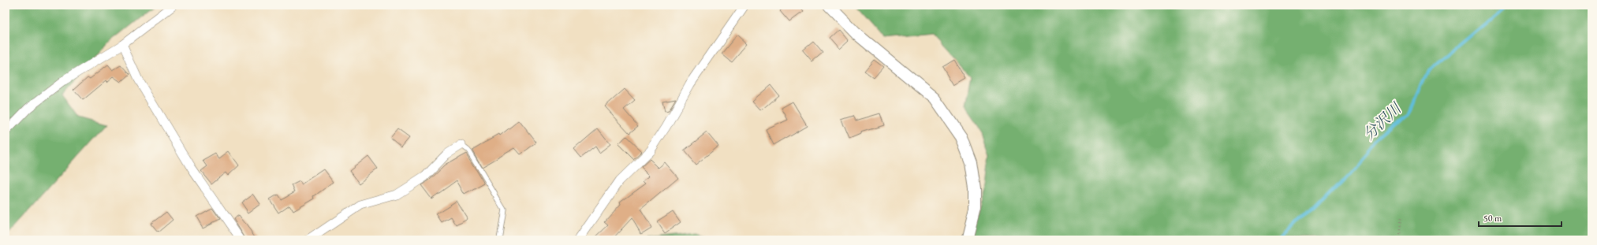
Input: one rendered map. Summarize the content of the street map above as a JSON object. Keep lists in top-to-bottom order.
{
  "water": ["分沢川"],
  "scale_bar": "50 m"
}
